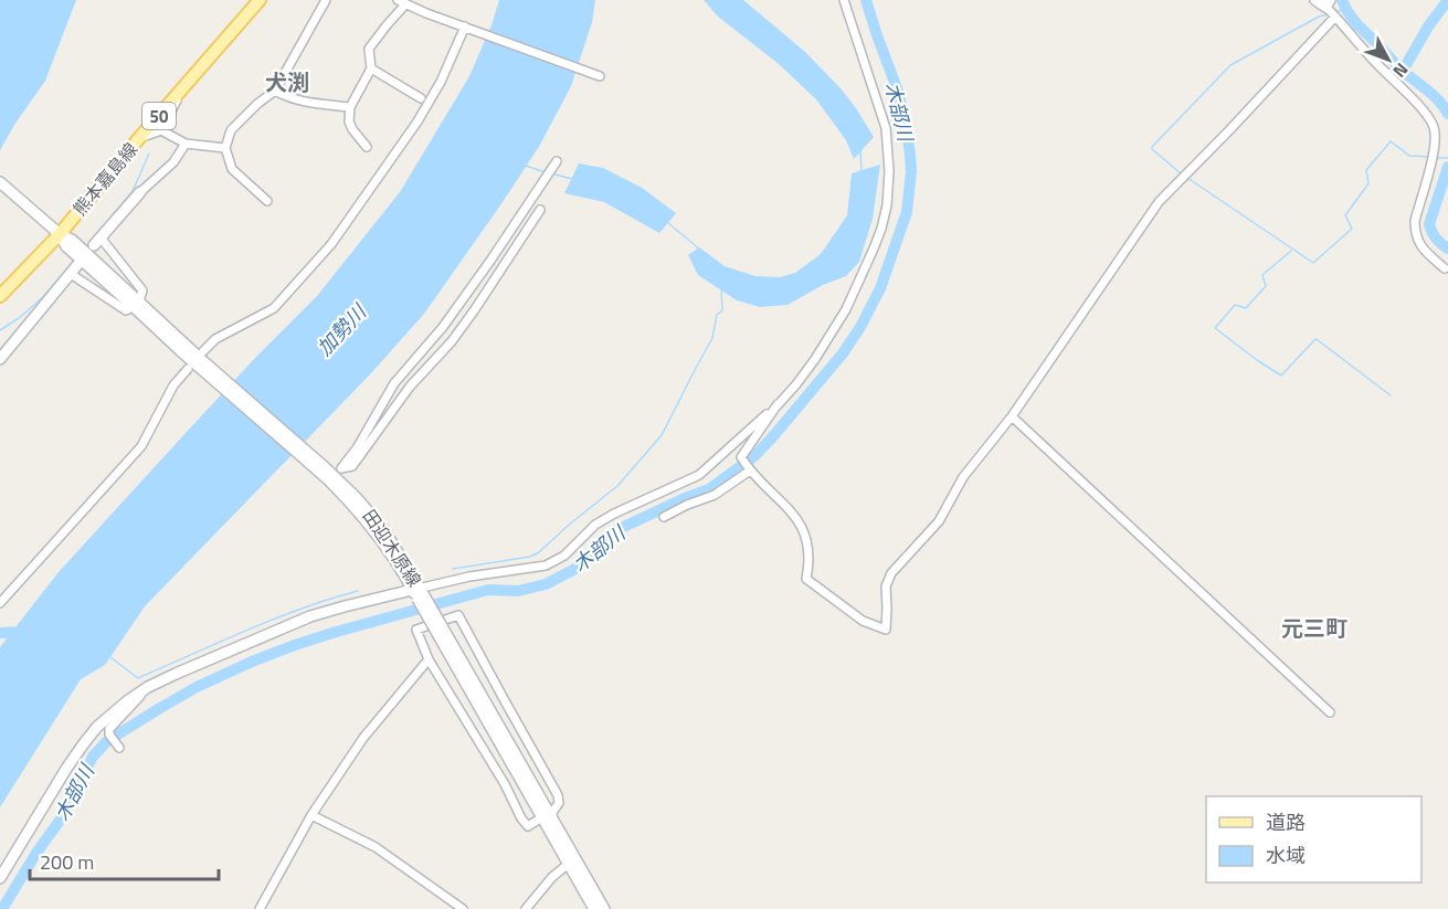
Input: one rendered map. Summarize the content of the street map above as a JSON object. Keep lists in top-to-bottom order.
{
  "streets": {
    "main road": ["50", "熊本嘉島線", "田迎木原線"]
  },
  "crossings": [
    ["熊本嘉島線", "田迎木原線"]
  ],
  "districts": ["犬渕", "元三町"],
  "water": ["木部川", "加勢川"],
  "legend": ["道路", "水域"],
  "scale_bar": "200 m",
  "north": "bottom right"
}
